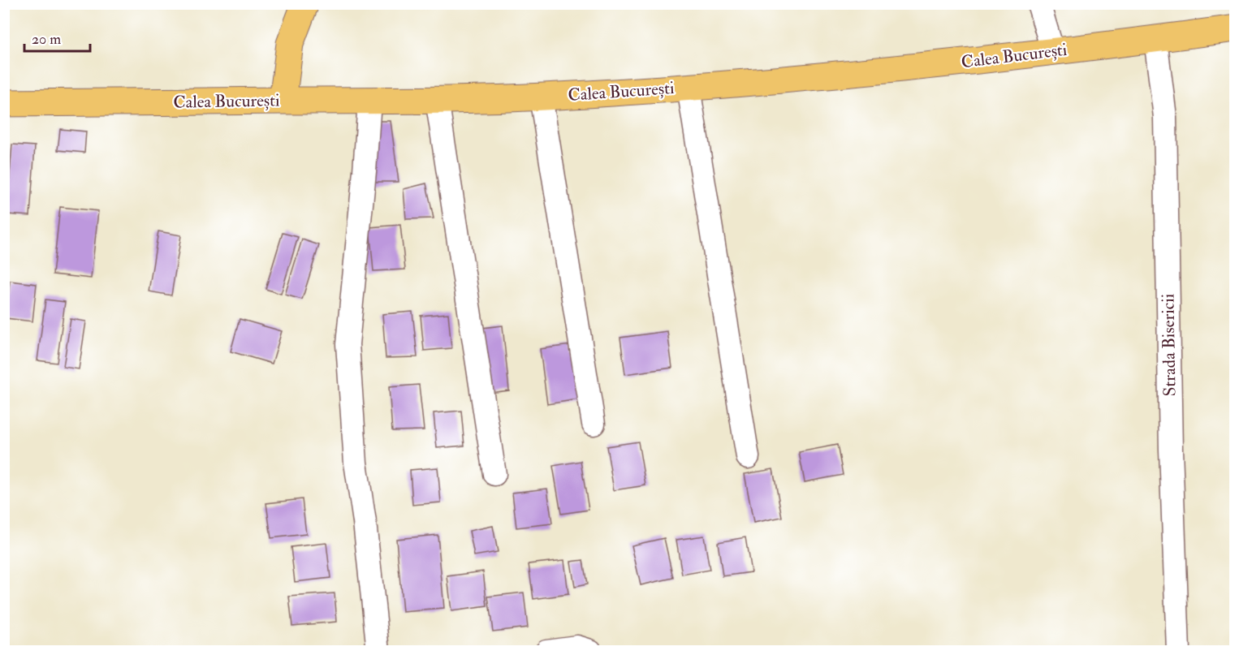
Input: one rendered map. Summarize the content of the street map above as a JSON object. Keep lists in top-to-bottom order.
{
  "streets": {
    "main road": ["Calea București"],
    "street": ["Strada Bisericii"]
  },
  "crossings": [
    ["Calea București", "Strada Bisericii"]
  ],
  "scale_bar": "20 m"
}
